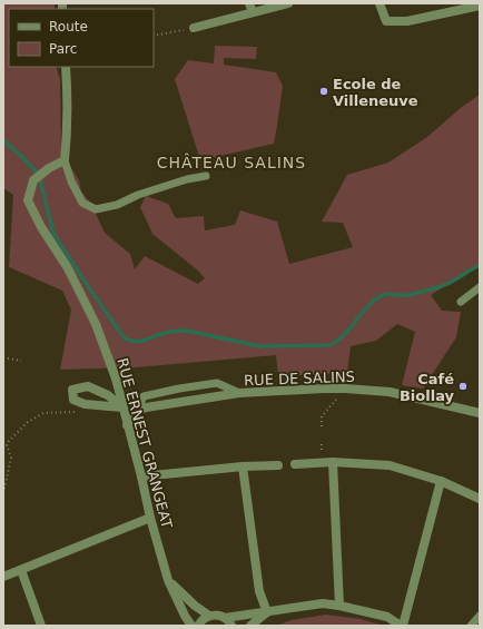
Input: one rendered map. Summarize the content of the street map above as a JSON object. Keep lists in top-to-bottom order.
{
  "streets": {
    "street": ["RUE DE SALINS", "RUE ERNEST GRANGEAT"]
  },
  "districts": ["CHÂTEAU SALINS"],
  "places": ["Ecole de Villeneuve", "Café Biollay"],
  "legend": ["Route", "Parc"]
}
